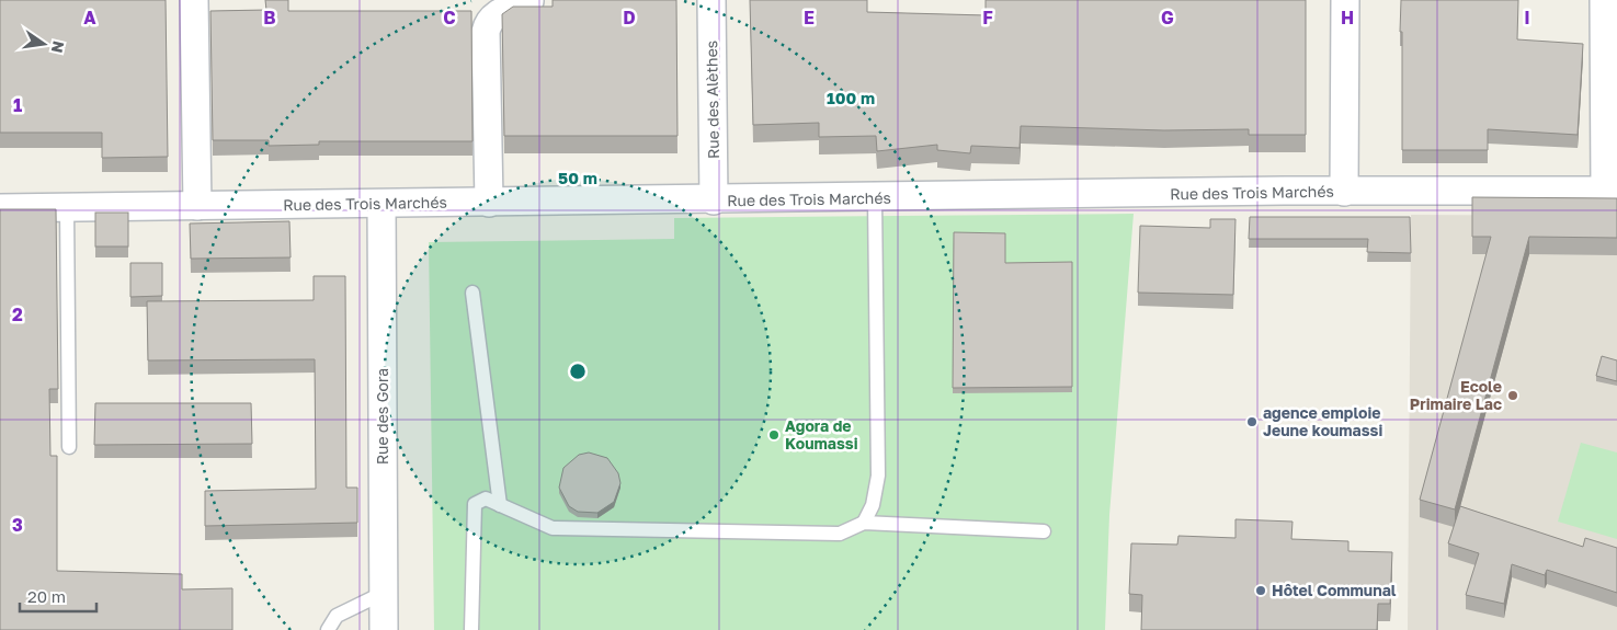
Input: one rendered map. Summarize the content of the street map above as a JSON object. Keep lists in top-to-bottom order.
{
  "streets": {
    "street": ["Rue des Alèthes", "Rue des Trois Marchés", "Rue des Gora"]
  },
  "crossings": [
    ["Rue des Alèthes", "Rue des Trois Marchés"],
    ["Rue des Trois Marchés", "Rue des Gora"]
  ],
  "places": [
    "Ecole Primaire Lac",
    "agence emploie Jeune koumassi",
    "Agora de Koumassi",
    "Hôtel Communal"
  ],
  "scale_bar": "20 m",
  "north": "right",
  "grid": {
    "columns": [
      "A",
      "B",
      "C",
      "D",
      "E",
      "F",
      "G",
      "H",
      "I"
    ],
    "rows": ["1", "2", "3"]
  },
  "rings": ["100 m", "50 m"]
}
